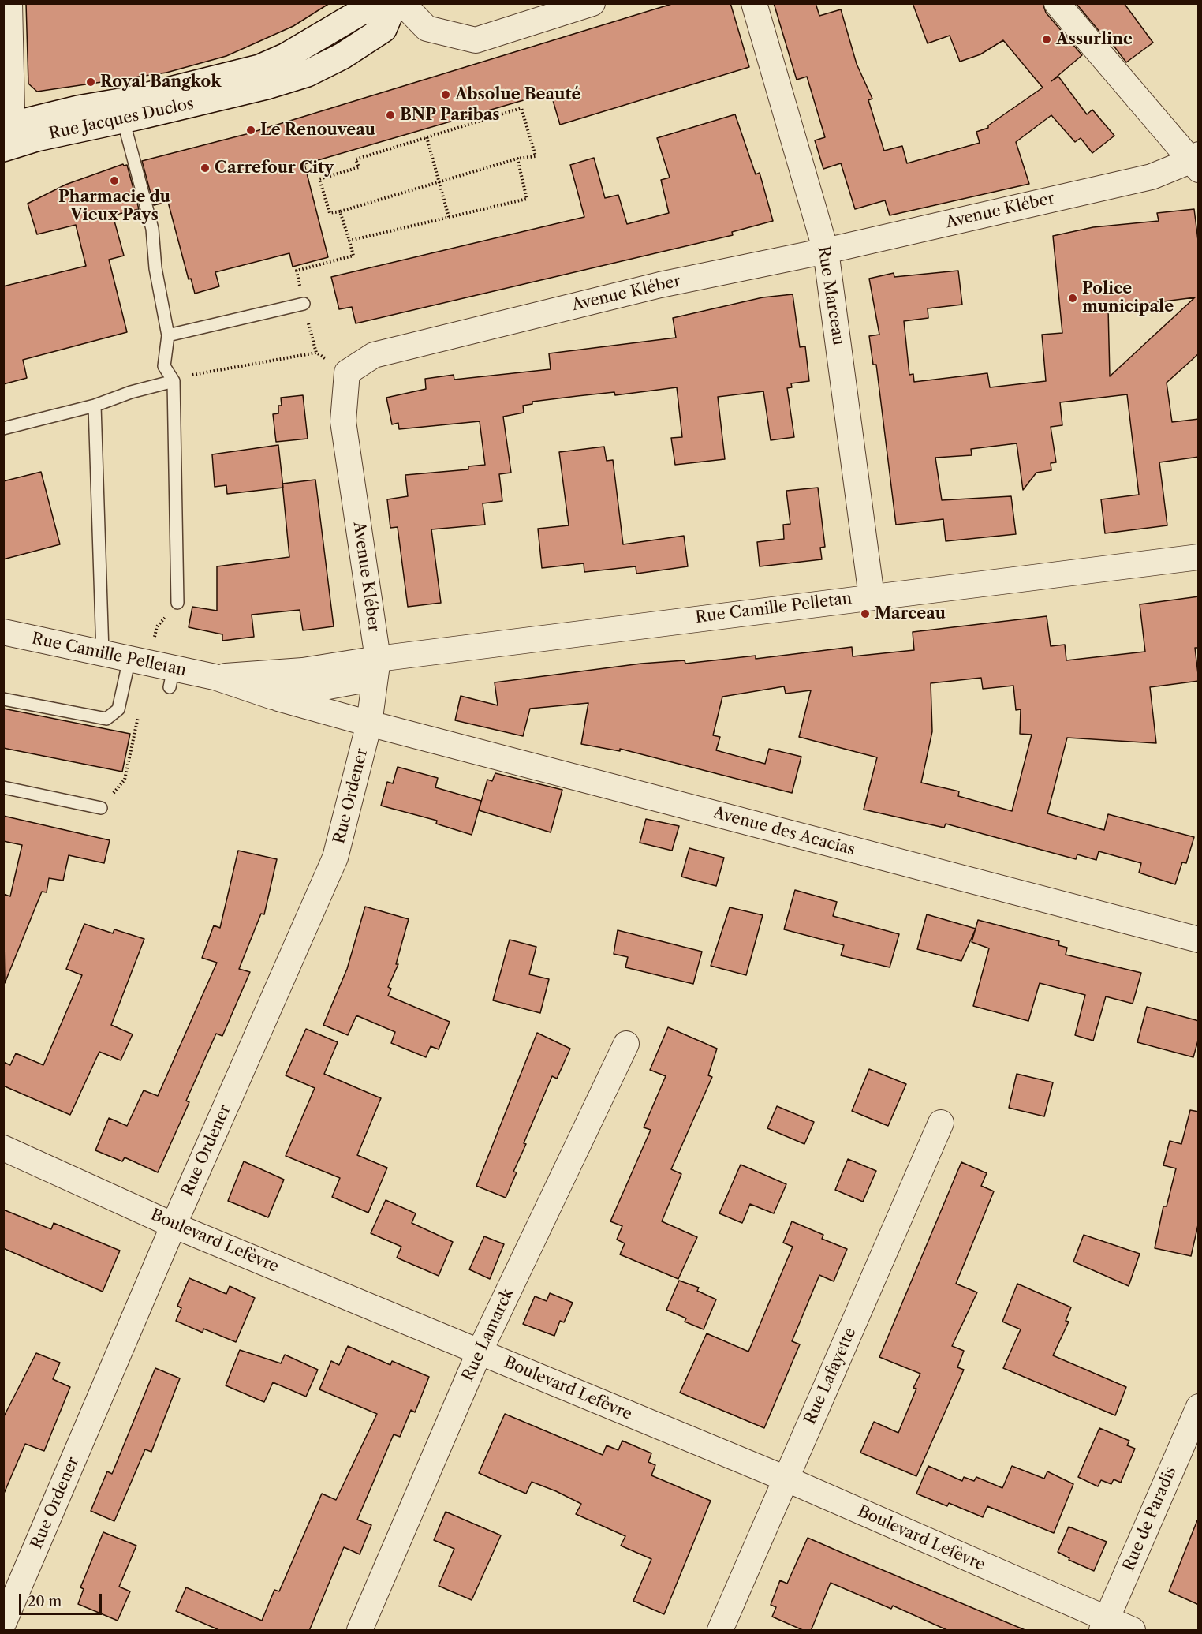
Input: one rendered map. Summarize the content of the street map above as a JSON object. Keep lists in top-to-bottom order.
{
  "streets": {
    "main road": ["Rue Jacques Duclos"],
    "street": [
      "Avenue Kléber",
      "Rue Marceau",
      "Rue Camille Pelletan",
      "Rue Ordener",
      "Avenue des Acacias",
      "Boulevard Lefèvre",
      "Rue Lamarck",
      "Rue Lafayette",
      "Rue de Paradis"
    ]
  },
  "crossings": [
    ["Avenue Kléber", "Rue Marceau"],
    ["Avenue Kléber", "Rue Camille Pelletan"],
    ["Avenue Kléber", "Rue Ordener"],
    ["Avenue Kléber", "Avenue des Acacias"],
    ["Rue Marceau", "Rue Camille Pelletan"],
    ["Rue Camille Pelletan", "Rue Ordener"],
    ["Rue Camille Pelletan", "Avenue des Acacias"],
    ["Rue Ordener", "Avenue des Acacias"],
    ["Rue Ordener", "Boulevard Lefèvre"],
    ["Boulevard Lefèvre", "Rue Lamarck"],
    ["Boulevard Lefèvre", "Rue Lafayette"],
    ["Boulevard Lefèvre", "Rue de Paradis"]
  ],
  "places": [
    "Assurline",
    "Royal Bangkok",
    "Absolue Beauté",
    "BNP Paribas",
    "Le Renouveau",
    "Carrefour City",
    "Pharmacie du Vieux Pays",
    "Police municipale",
    "Marceau"
  ],
  "scale_bar": "20 m"
}
